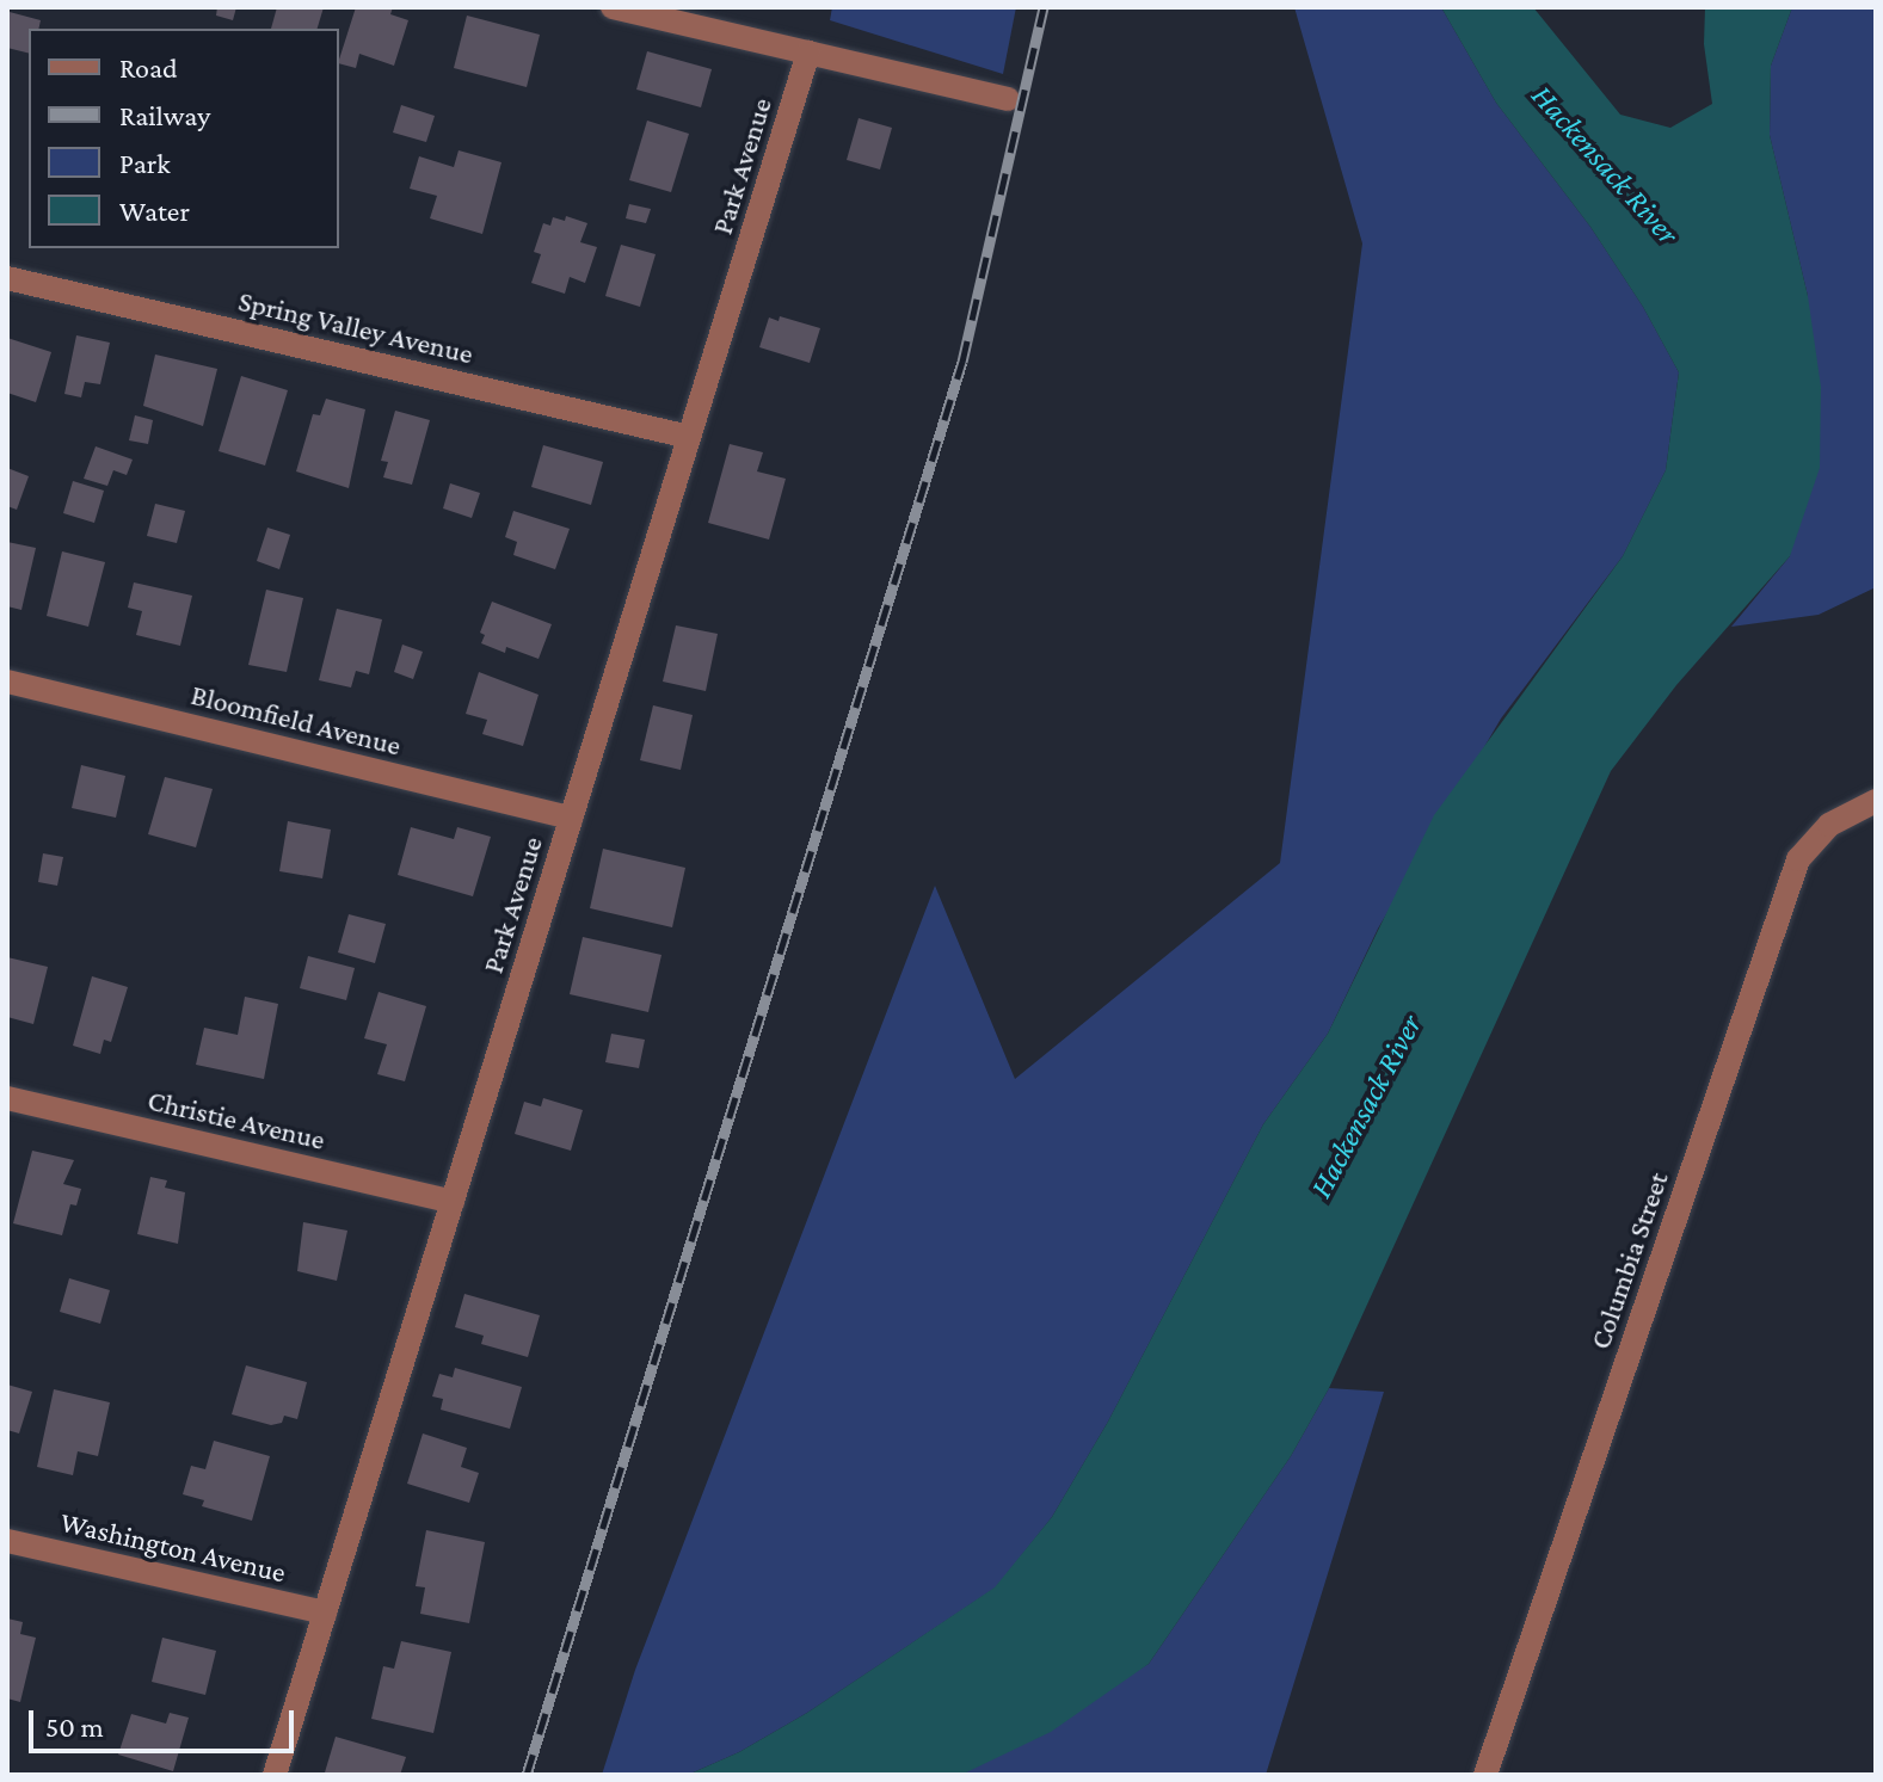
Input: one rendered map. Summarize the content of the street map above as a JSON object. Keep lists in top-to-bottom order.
{
  "streets": {
    "street": [
      "Park Avenue",
      "Spring Valley Avenue",
      "Bloomfield Avenue",
      "Christie Avenue",
      "Columbia Street",
      "Washington Avenue"
    ]
  },
  "crossings": [
    ["Park Avenue", "Spring Valley Avenue"],
    ["Park Avenue", "Bloomfield Avenue"],
    ["Park Avenue", "Christie Avenue"],
    ["Park Avenue", "Washington Avenue"]
  ],
  "water": ["Hackensack River"],
  "legend": [
    "Road",
    "Railway",
    "Park",
    "Water"
  ],
  "scale_bar": "50 m"
}
